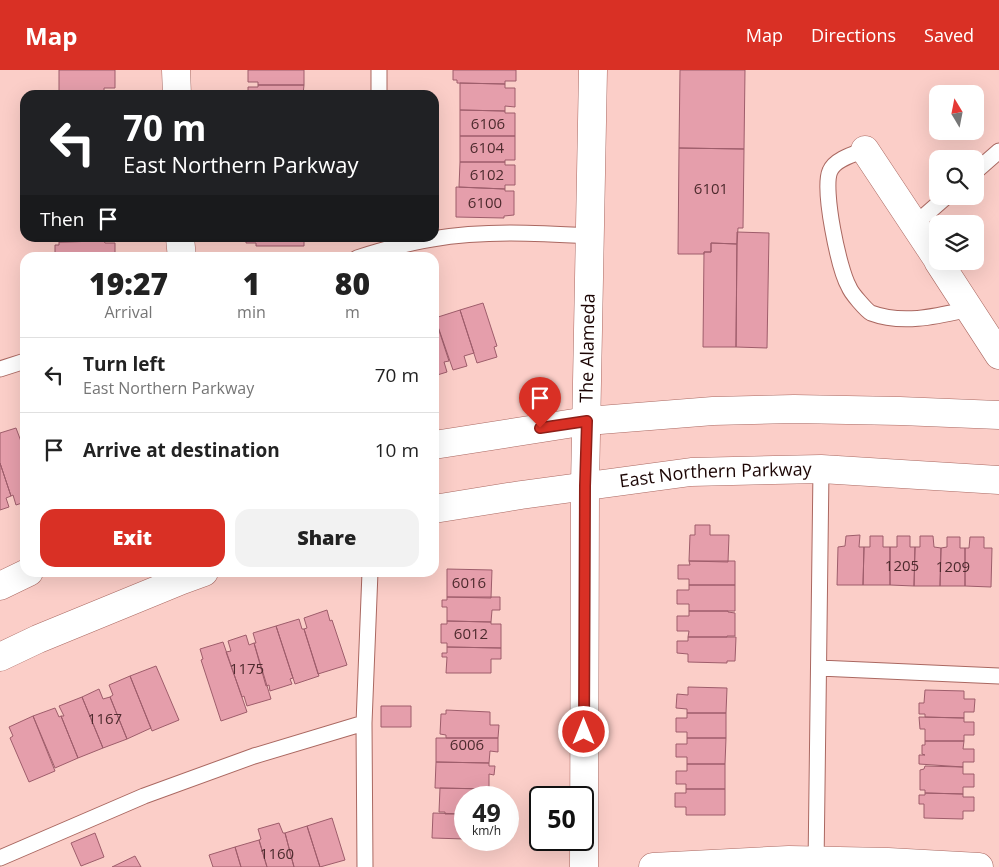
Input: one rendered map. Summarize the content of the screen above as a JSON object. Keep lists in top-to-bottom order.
{
  "streets": {
    "main road": ["The Alameda", "East Northern Parkway"]
  },
  "crossings": [
    ["The Alameda", "East Northern Parkway"]
  ],
  "house_numbers": [
    "6106",
    "6104",
    "6102",
    "6101",
    "6100",
    "1205",
    "1209",
    "6016",
    "6012",
    "1175",
    "1167",
    "6006",
    "1160"
  ],
  "north": "top",
  "page": {
    "header": "Map",
    "nav": ["Map", "Directions", "Saved"],
    "turn": ["70 m", "East Northern Parkway"],
    "then": "Then",
    "eta": [
      "19:27",
      "Arrival",
      "1",
      "min",
      "80",
      "m"
    ],
    "list": [
      {
        "name": "Turn left",
        "note": "East Northern Parkway",
        "value": "70 m"
      },
      {
        "name": "Arrive at destination",
        "value": "10 m"
      }
    ],
    "buttons": ["Exit", "Share"],
    "speed": "49 km/h",
    "limit": "50"
  }
}
